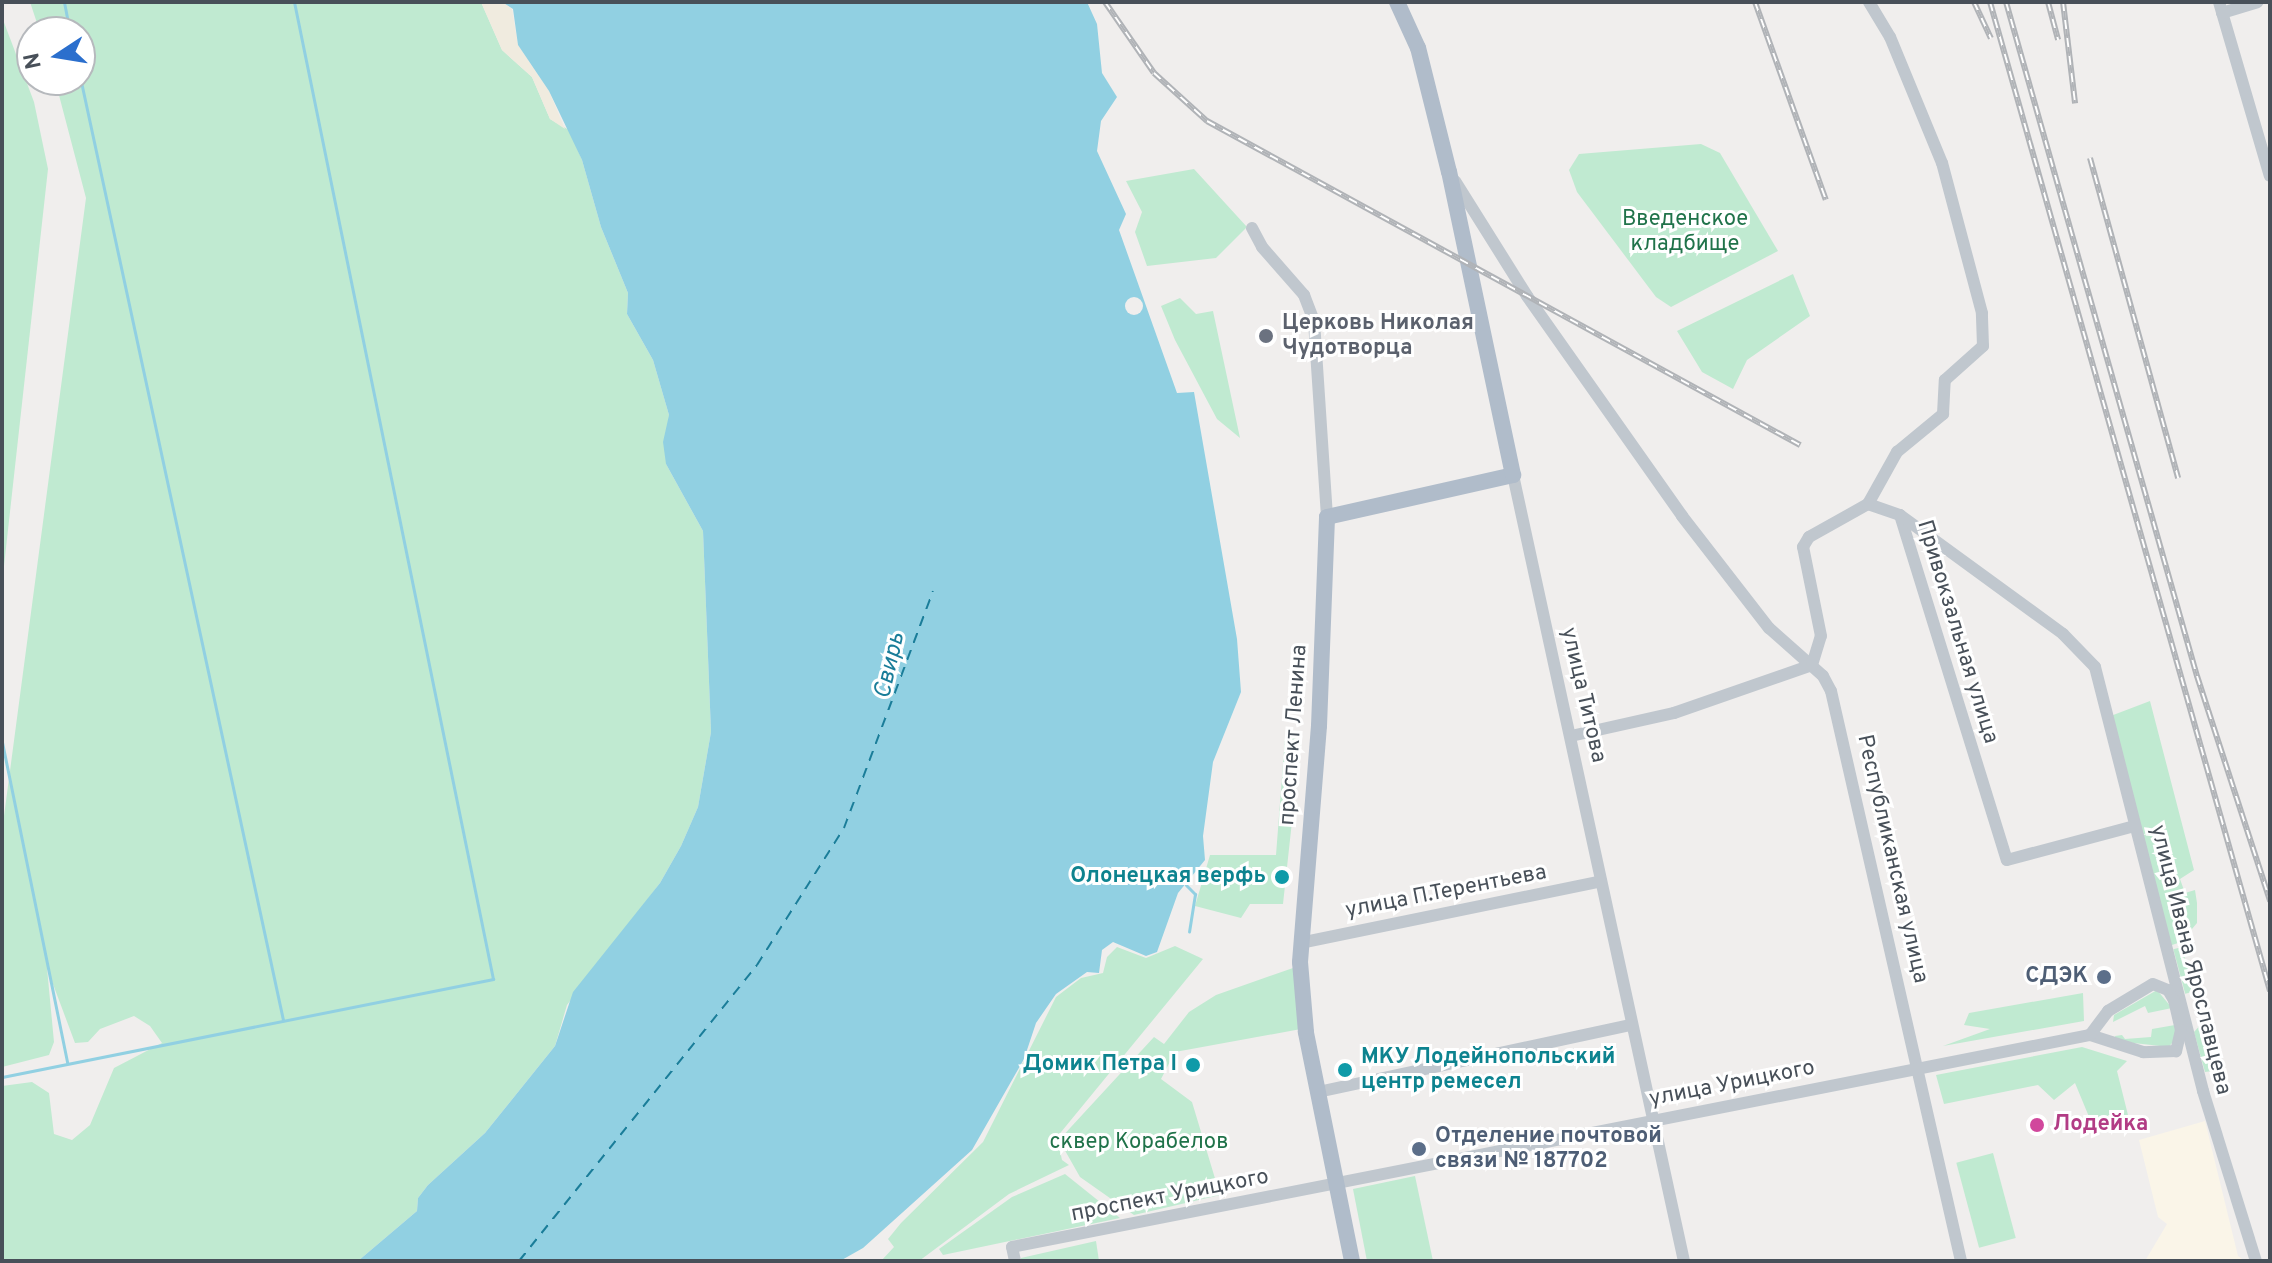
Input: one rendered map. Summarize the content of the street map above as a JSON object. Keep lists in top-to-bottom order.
{
  "streets": {
    "main road": ["улица Титова", "проспект Ленина"],
    "street": [
      "Привокзальная улица",
      "Республиканская улица",
      "улица П.Терентьева",
      "улица Ивана Ярославцева",
      "улица Урицкого",
      "проспект Урицкого"
    ]
  },
  "crossings": [
    ["Привокзальная улица", "улица Ивана Ярославцева"],
    ["улица Титова", "Республиканская улица"],
    ["улица Титова", "улица П.Терентьева"],
    ["улица Титова", "улица Урицкого"],
    ["проспект Ленина", "улица П.Терентьева"],
    ["проспект Ленина", "улица Урицкого"],
    ["проспект Ленина", "проспект Урицкого"],
    ["Республиканская улица", "улица Урицкого"],
    ["улица Урицкого", "проспект Урицкого"]
  ],
  "water": ["Свирь"],
  "parks": ["Введенское кладбище", "сквер Корабелов"],
  "places": [
    "Церковь Николая Чудотворца",
    "Олонецкая верфь",
    "СДЭК",
    "Домик Петра I",
    "МКУ Лодейнопольский центр ремесел",
    "Лодейка",
    "Отделение почтовой связи № 187702"
  ],
  "north": "left"
}
